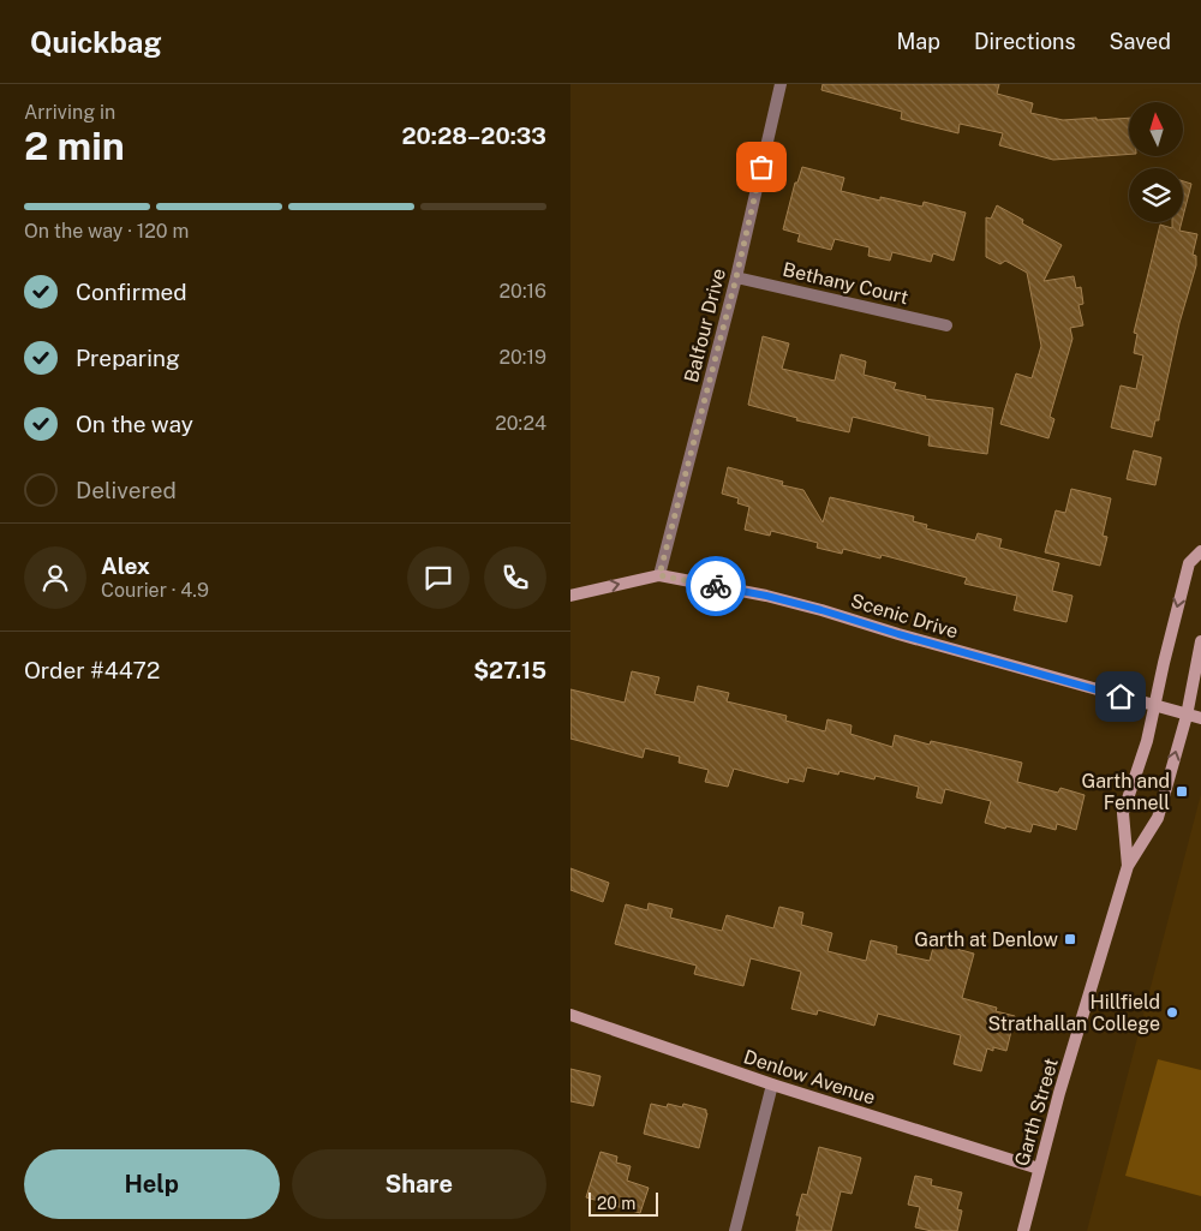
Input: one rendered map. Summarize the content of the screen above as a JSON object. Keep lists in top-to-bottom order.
{
  "streets": {
    "street": [
      "Bethany Court",
      "Balfour Drive",
      "Scenic Drive",
      "Denlow Avenue",
      "Garth Street"
    ]
  },
  "crossings": [
    ["Bethany Court", "Balfour Drive"],
    ["Balfour Drive", "Scenic Drive"],
    ["Scenic Drive", "Garth Street"],
    ["Denlow Avenue", "Garth Street"]
  ],
  "places": {
    "transit": ["Garth and Fennell", "Garth at Denlow"],
    "other": ["Hillfield Strathallan College"]
  },
  "scale_bar": "20 m",
  "north": "top",
  "page": {
    "header": "Quickbag",
    "nav": ["Map", "Directions", "Saved"],
    "heading": ["2 min", "Arriving in", "20:28–20:33"],
    "panel": [
      "Alex",
      "Courier · 4.9",
      "Order #4472",
      "$27.15"
    ],
    "bar": "On the way · 120 m",
    "list": [
      ["Confirmed", "20:16"],
      ["Preparing", "20:19"],
      ["On the way", "20:24"],
      "Delivered"
    ],
    "buttons": ["Help", "Share"],
    "scale": "20 m"
  }
}
